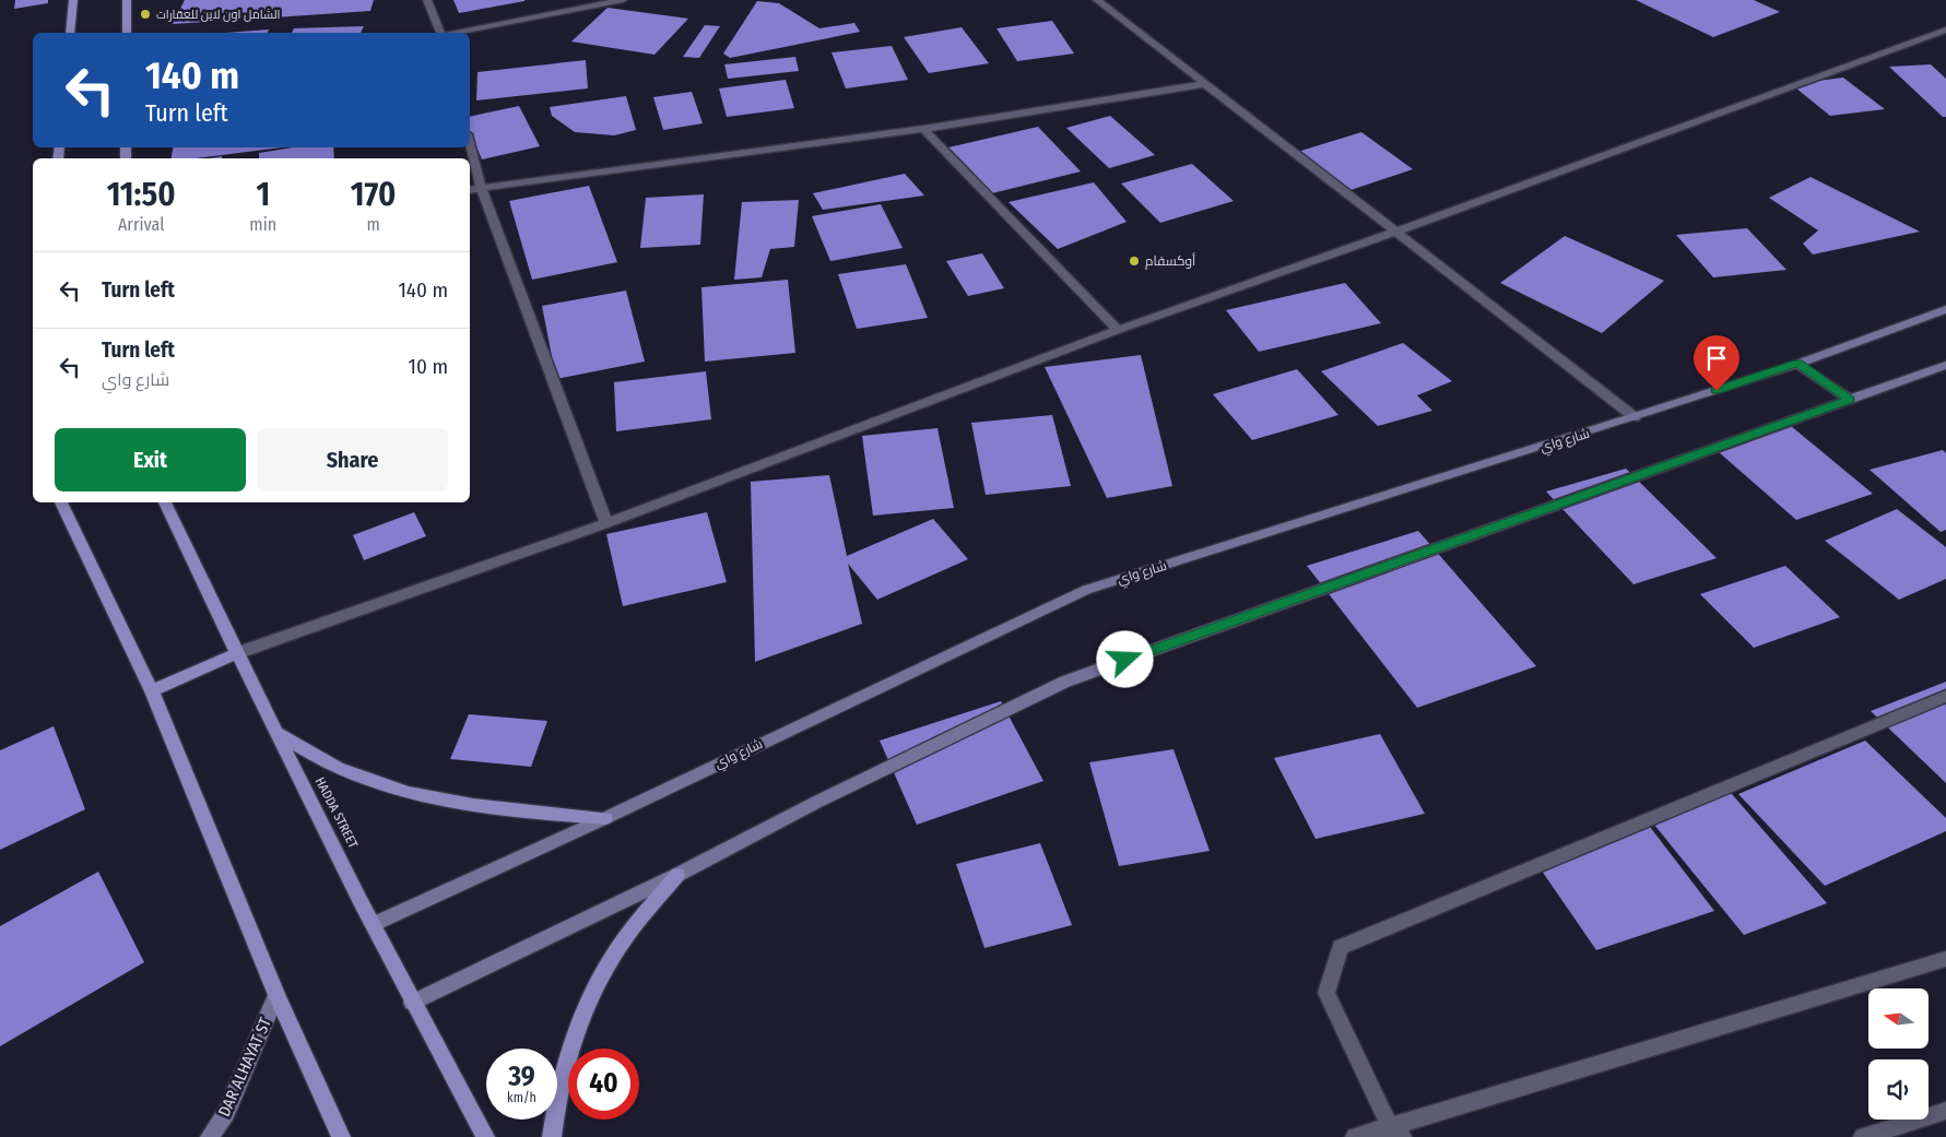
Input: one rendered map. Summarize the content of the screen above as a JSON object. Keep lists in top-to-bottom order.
{
  "streets": {
    "main road": ["HADDA STREET"],
    "street": ["شارع واي", "DAR ALHAYAT ST"]
  },
  "crossings": [
    ["شارع واي", "HADDA STREET"]
  ],
  "places": ["الشامل اون لاين للعقارات", "أوكسفام"],
  "north": "left",
  "page": {
    "turn": ["140 m", "Turn left"],
    "eta": [
      "11:50",
      "Arrival",
      "1",
      "min",
      "170",
      "m"
    ],
    "list": [
      {
        "name": "Turn left",
        "value": "140 m"
      },
      {
        "name": "Turn left",
        "note": "شارع واي",
        "value": "10 m"
      }
    ],
    "buttons": ["Exit", "Share"],
    "speed": "39 km/h",
    "limit": "40"
  }
}
